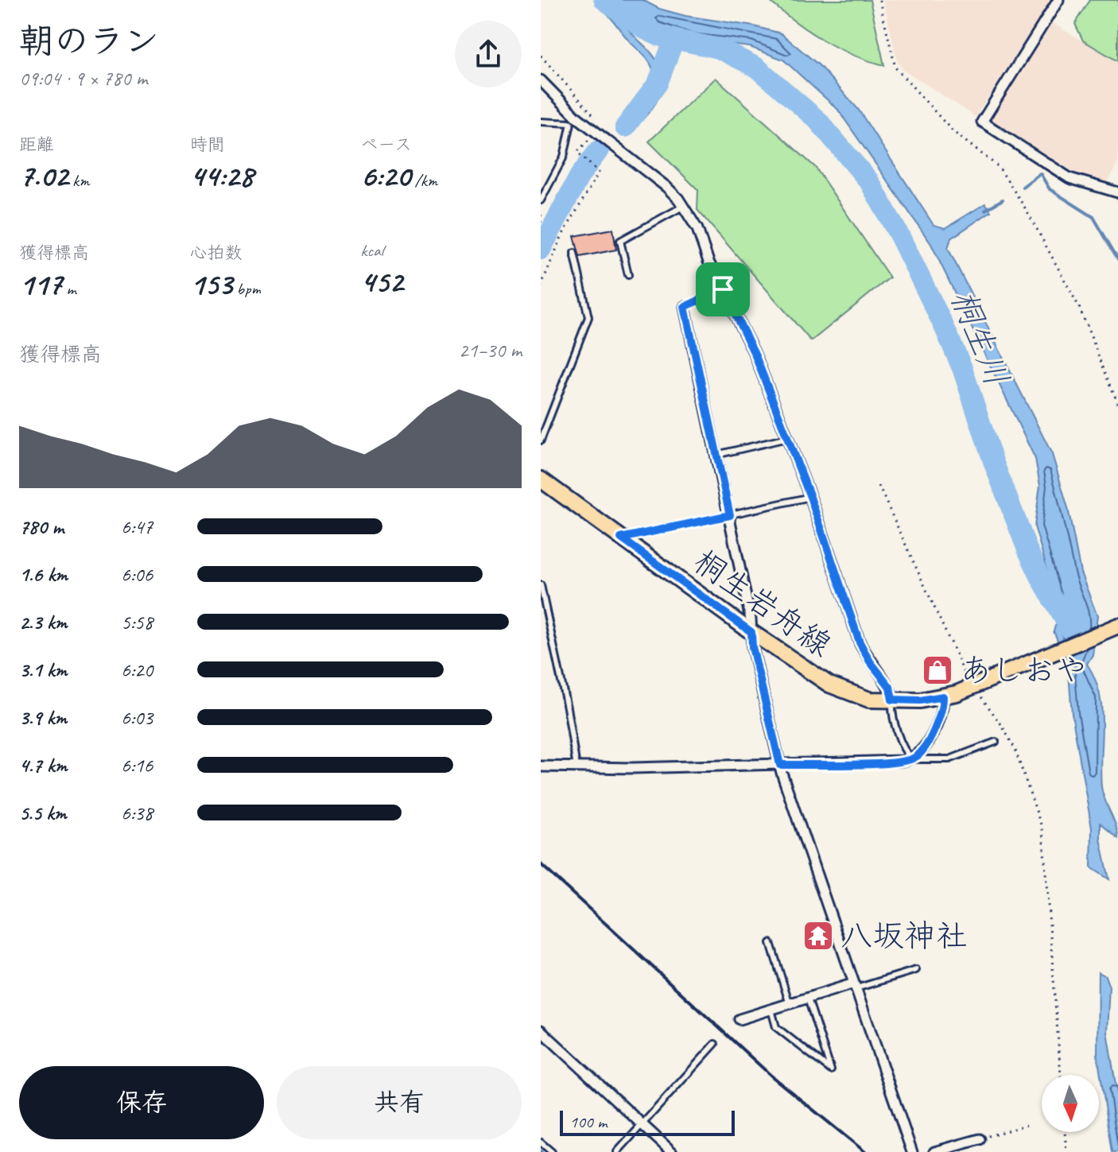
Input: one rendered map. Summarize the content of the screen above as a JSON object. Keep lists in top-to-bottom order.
{
  "streets": {
    "main road": ["桐生岩舟線"]
  },
  "water": ["桐生川"],
  "places": {
    "shop": ["あしおや"],
    "temple": ["八坂神社"]
  },
  "scale_bar": "100 m",
  "north": "bottom",
  "page": {
    "heading": ["朝のラン", "09:04 · 9 × 780 m"],
    "stats": [
      ["距離", "7.02 km"],
      ["時間", "44:28"],
      ["ペース", "6:20 /km"],
      ["獲得標高", "117 m"],
      ["心拍数", "153 bpm"],
      ["kcal", "452"]
    ],
    "chart": ["獲得標高", "21–30 m"],
    "list": [
      {
        "name": "780 m",
        "note": "6:47"
      },
      {
        "name": "1.6 km",
        "note": "6:06"
      },
      {
        "name": "2.3 km",
        "note": "5:58"
      },
      {
        "name": "3.1 km",
        "note": "6:20"
      },
      {
        "name": "3.9 km",
        "note": "6:03"
      },
      {
        "name": "4.7 km",
        "note": "6:16"
      },
      {
        "name": "5.5 km",
        "note": "6:38"
      }
    ],
    "buttons": ["保存", "共有"],
    "scale": "100 m"
  }
}
